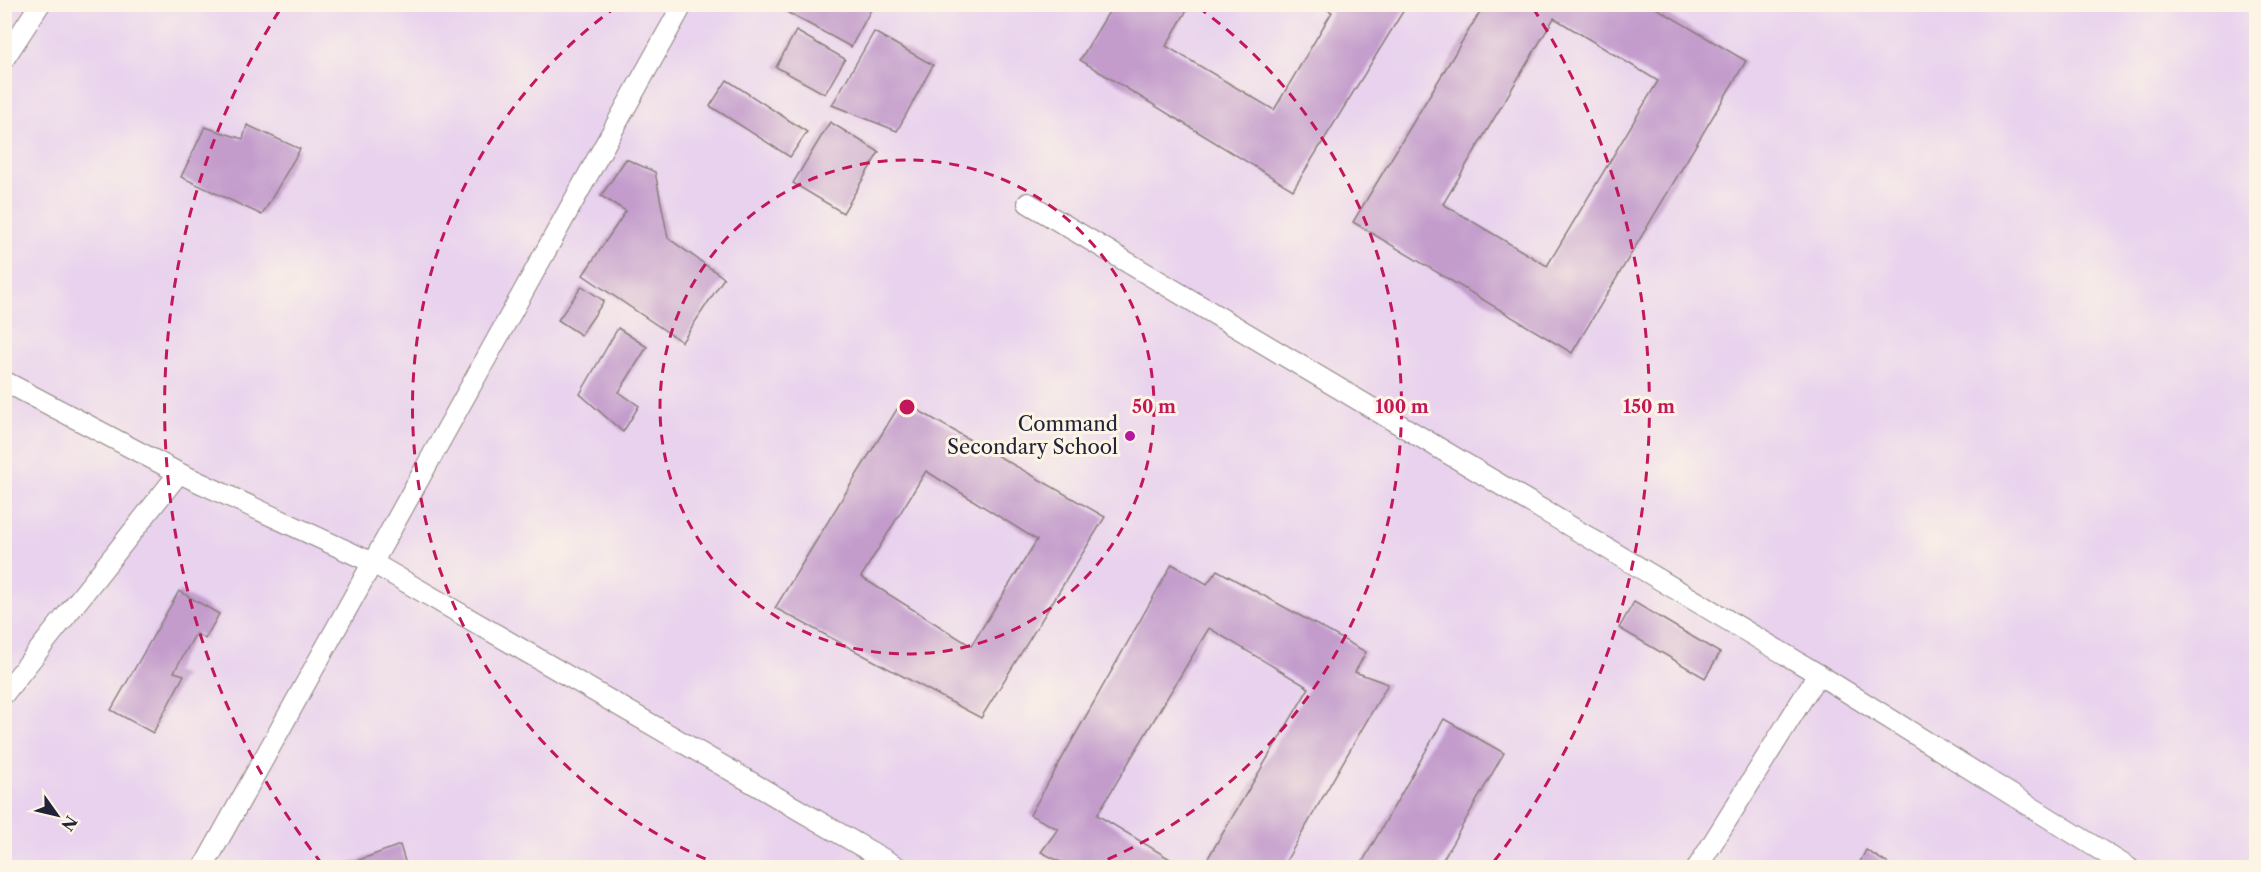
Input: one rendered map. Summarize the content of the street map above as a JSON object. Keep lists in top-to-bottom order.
{
  "places": ["Command Secondary School"],
  "north": "bottom right",
  "rings": ["50 m", "100 m", "150 m"]
}
